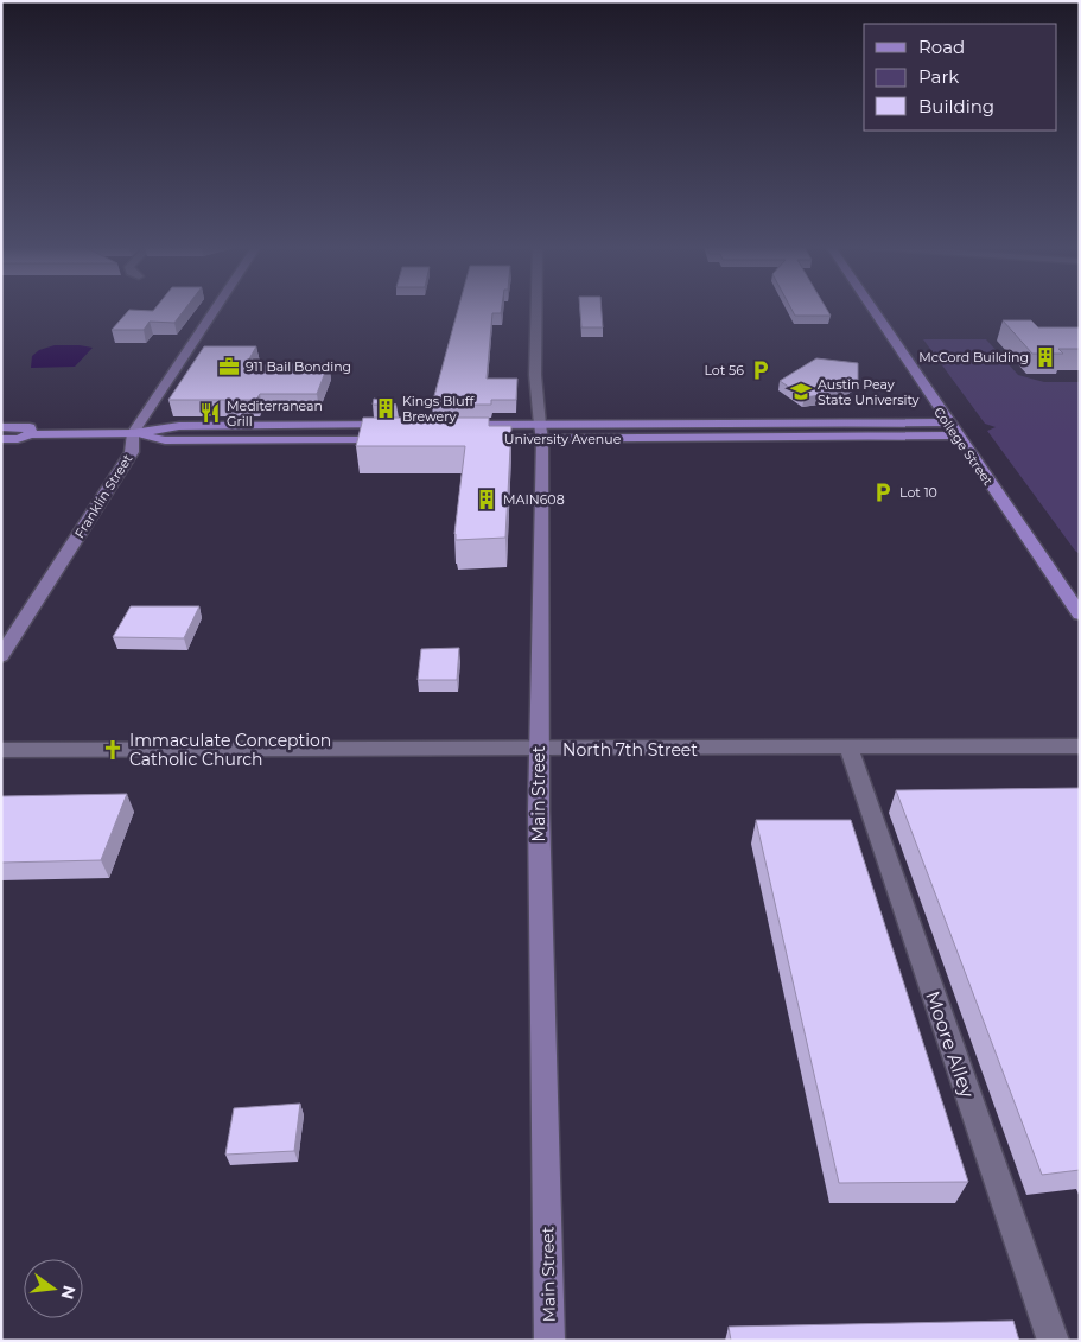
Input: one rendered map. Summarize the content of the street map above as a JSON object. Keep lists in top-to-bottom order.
{
  "streets": {
    "main road": ["University Avenue", "College Street"],
    "street": [
      "Franklin Street",
      "North 7th Street",
      "Main Street",
      "Moore Alley"
    ]
  },
  "crossings": [
    ["University Avenue", "College Street"],
    ["University Avenue", "Main Street"],
    ["North 7th Street", "Main Street"],
    ["North 7th Street", "Moore Alley"]
  ],
  "places": {
    "building": ["McCord Building", "Kings Bluff Brewery", "MAIN608"],
    "office": ["911 Bail Bonding"],
    "parking": ["Lot 56", "Lot 10"],
    "school or university": ["Austin Peay State University"],
    "restaurant": ["Mediterranean Grill"],
    "church": ["Immaculate Conception Catholic Church"]
  },
  "legend": ["Road", "Park", "Building"],
  "north": "right"
}
